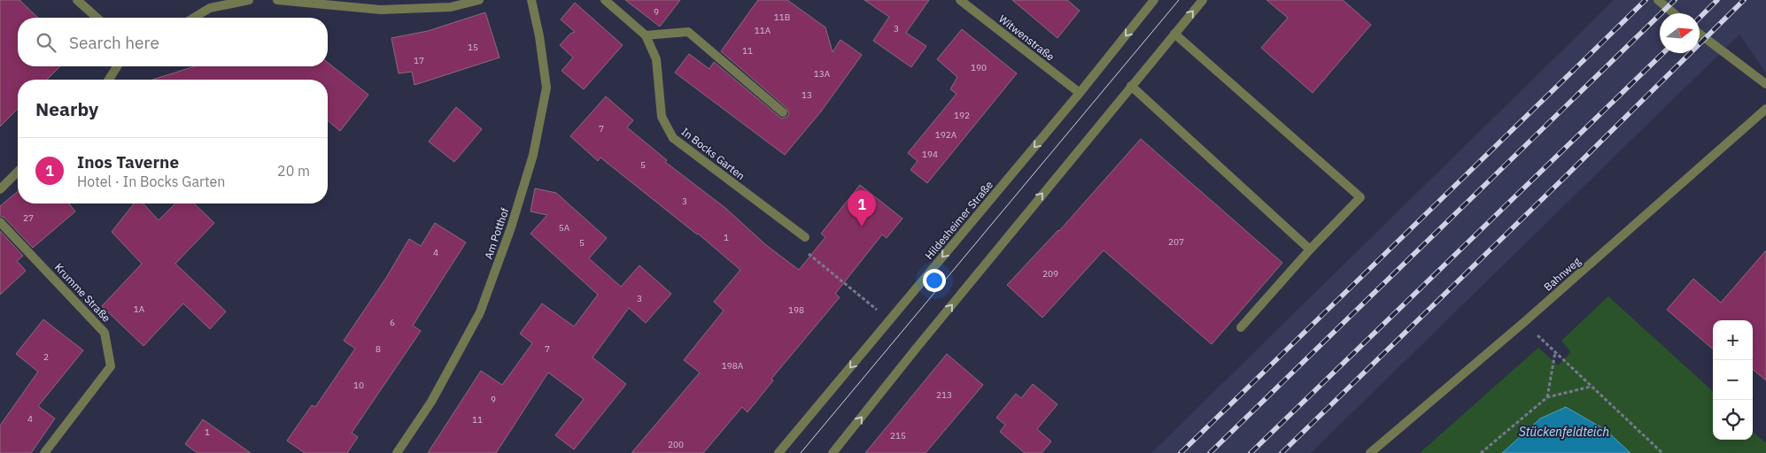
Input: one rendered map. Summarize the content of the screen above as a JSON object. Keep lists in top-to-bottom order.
{
  "streets": {
    "street": [
      "Witwenstraße",
      "In Bocks Garten",
      "Hildesheimer Straße",
      "Am Potthof",
      "Bahnweg",
      "Krumme Straße"
    ]
  },
  "crossings": [
    ["Witwenstraße", "Hildesheimer Straße"]
  ],
  "water": ["Stückenfeldteich"],
  "house_numbers": [
    "9",
    "11B",
    "3",
    "11A",
    "15",
    "11",
    "17",
    "190",
    "13A",
    "13",
    "192",
    "7",
    "192A",
    "194",
    "5",
    "3",
    "27",
    "5A",
    "1",
    "207",
    "5",
    "4",
    "209",
    "3",
    "1A",
    "198",
    "6",
    "8",
    "7",
    "2",
    "198A",
    "10",
    "213",
    "9",
    "4",
    "11",
    "1",
    "215",
    "200"
  ],
  "north": "right",
  "page": {
    "search": "Search here",
    "heading": "Nearby",
    "list": [
      {
        "mark": "1",
        "name": "Inos Taverne",
        "note": "Hotel · In Bocks Garten",
        "value": "20 m"
      }
    ],
    "pins": "1",
    "map_buttons": ["+", "−"]
  }
}
